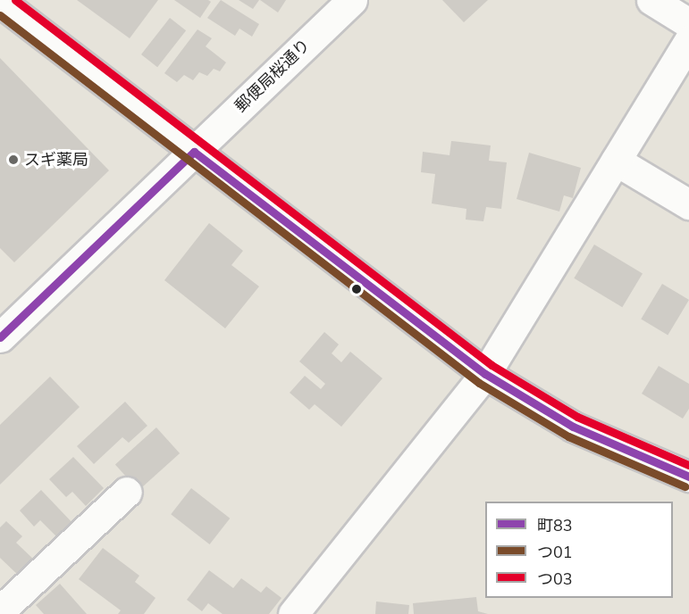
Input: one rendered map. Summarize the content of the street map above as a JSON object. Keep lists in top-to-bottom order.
{
  "streets": {
    "street": ["郵便局桜通り"]
  },
  "places": ["スギ薬局"],
  "lines": ["transit line つ03", "transit line つ01", "transit line 町83"],
  "legend": ["町83", "つ01", "つ03"]
}
